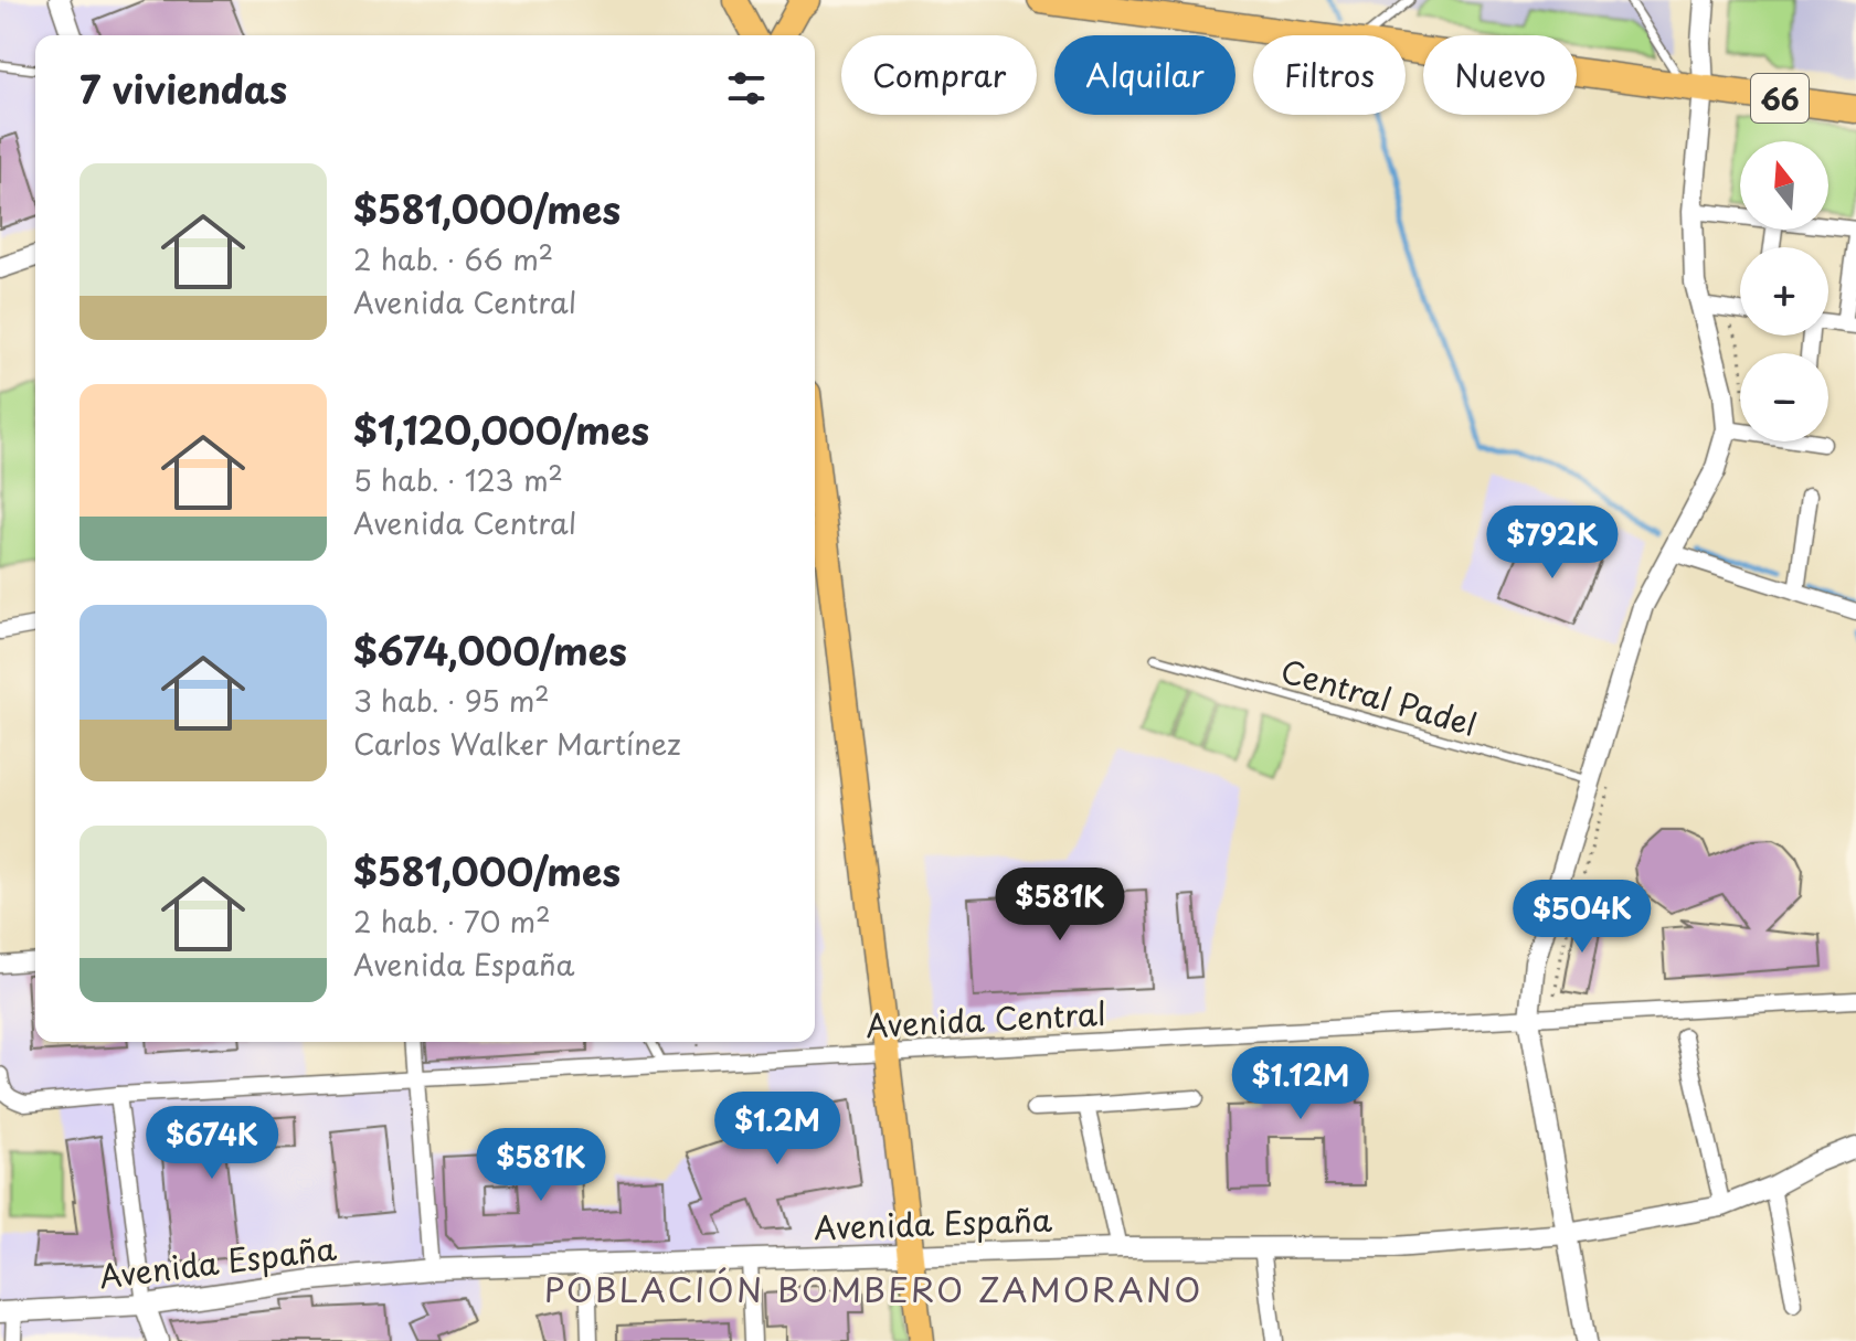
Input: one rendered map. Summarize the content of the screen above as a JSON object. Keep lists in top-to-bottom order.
{
  "streets": {
    "highway": ["66"],
    "street": ["Avenida Central", "Avenida España"],
    "lane": ["Central Padel"]
  },
  "districts": ["POBLACIÓN BOMBERO ZAMORANO"],
  "north": "top",
  "page": {
    "chip": [
      "Comprar",
      "Alquilar",
      "Filtros",
      "Nuevo"
    ],
    "heading": "7 viviendas",
    "map_buttons": ["+", "−"],
    "list": [
      {
        "name": "$581,000/mes",
        "note": "2 hab. · 66 m² · Avenida Central"
      },
      {
        "name": "$1,120,000/mes",
        "note": "5 hab. · 123 m² · Avenida Central"
      },
      {
        "name": "$674,000/mes",
        "note": "3 hab. · 95 m² · Carlos Walker Martínez"
      },
      {
        "name": "$581,000/mes",
        "note": "2 hab. · 70 m² · Avenida España"
      }
    ],
    "price": [
      "$792K",
      "$581K",
      "$504K",
      "$1.12M",
      "$1.2M",
      "$674K",
      "$581K"
    ]
  }
}
